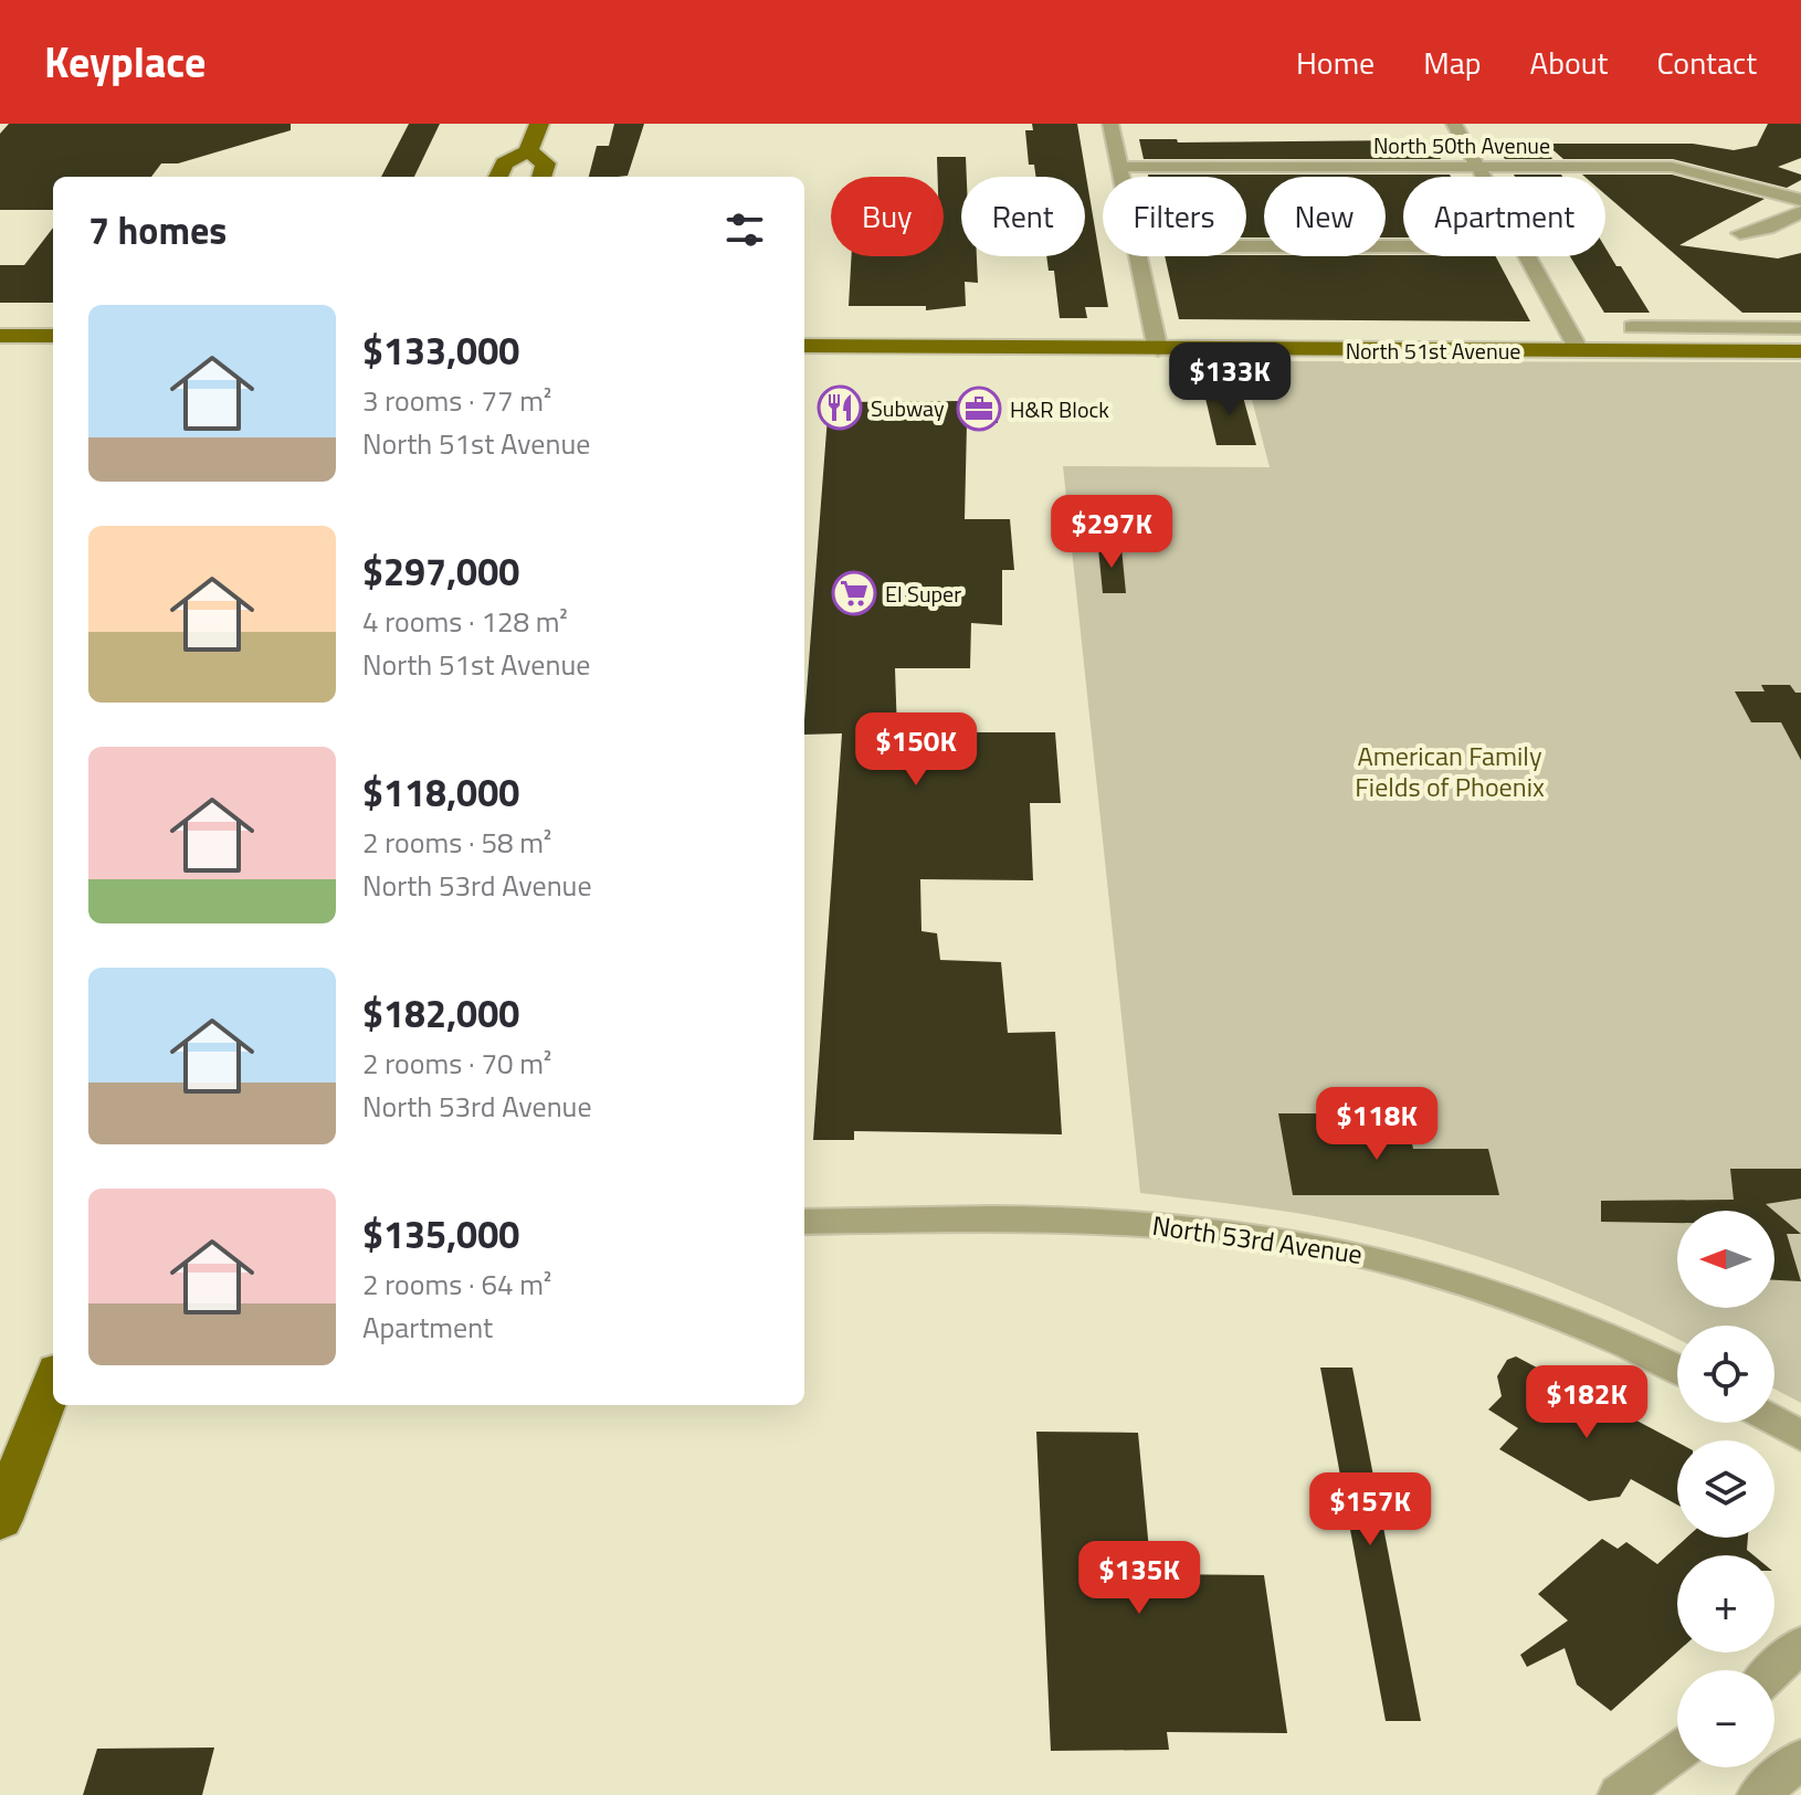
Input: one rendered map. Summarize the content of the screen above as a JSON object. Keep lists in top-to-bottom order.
{
  "streets": {
    "main road": ["North 51st Avenue"],
    "street": ["North 50th Avenue", "North 53rd Avenue"]
  },
  "parks": ["American Family Fields of Phoenix"],
  "places": {
    "restaurant": ["Subway"],
    "office": ["H&R Block"],
    "supermarket": ["El Super"]
  },
  "north": "left",
  "page": {
    "header": "Keyplace",
    "nav": [
      "Home",
      "Map",
      "About",
      "Contact"
    ],
    "chip": [
      "Buy",
      "Rent",
      "Filters",
      "New",
      "Apartment"
    ],
    "heading": "7 homes",
    "list": [
      {
        "name": "$133,000",
        "note": "3 rooms · 77 m² · North 51st Avenue"
      },
      {
        "name": "$297,000",
        "note": "4 rooms · 128 m² · North 51st Avenue"
      },
      {
        "name": "$118,000",
        "note": "2 rooms · 58 m² · North 53rd Avenue"
      },
      {
        "name": "$182,000",
        "note": "2 rooms · 70 m² · North 53rd Avenue"
      },
      {
        "name": "$135,000",
        "note": "2 rooms · 64 m² · Apartment"
      }
    ],
    "price": [
      "$133K",
      "$297K",
      "$150K",
      "$118K",
      "$182K",
      "$157K",
      "$135K"
    ],
    "map_buttons": ["+", "−"]
  }
}
